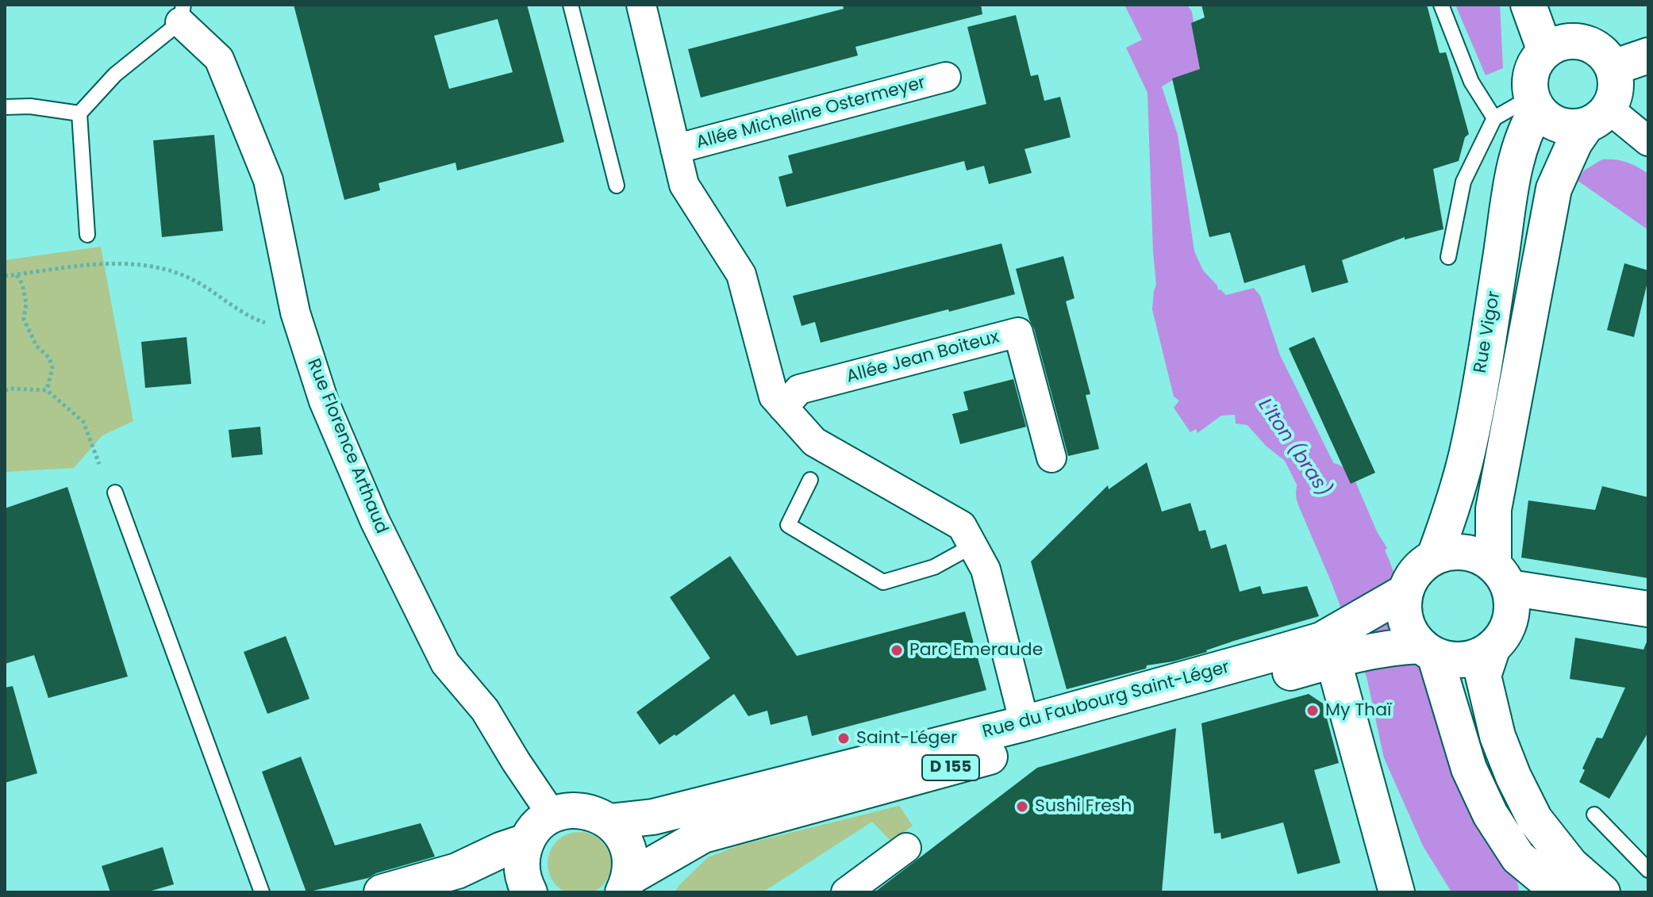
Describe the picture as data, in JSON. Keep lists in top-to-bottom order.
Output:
{
  "streets": {
    "main road": ["Rue Vigor", "Rue du Faubourg Saint-Léger", "D 155"],
    "street": ["Allée Micheline Ostermeyer", "Allée Jean Boiteux", "Rue Florence Arthaud"]
  },
  "crossings": [
    ["Rue Vigor", "Rue du Faubourg Saint-Léger"]
  ],
  "water": ["L'Iton (bras)"],
  "places": [
    "Parc Emeraude",
    "My Thaï",
    "Saint-Léger",
    "Sushi Fresh"
  ]
}
